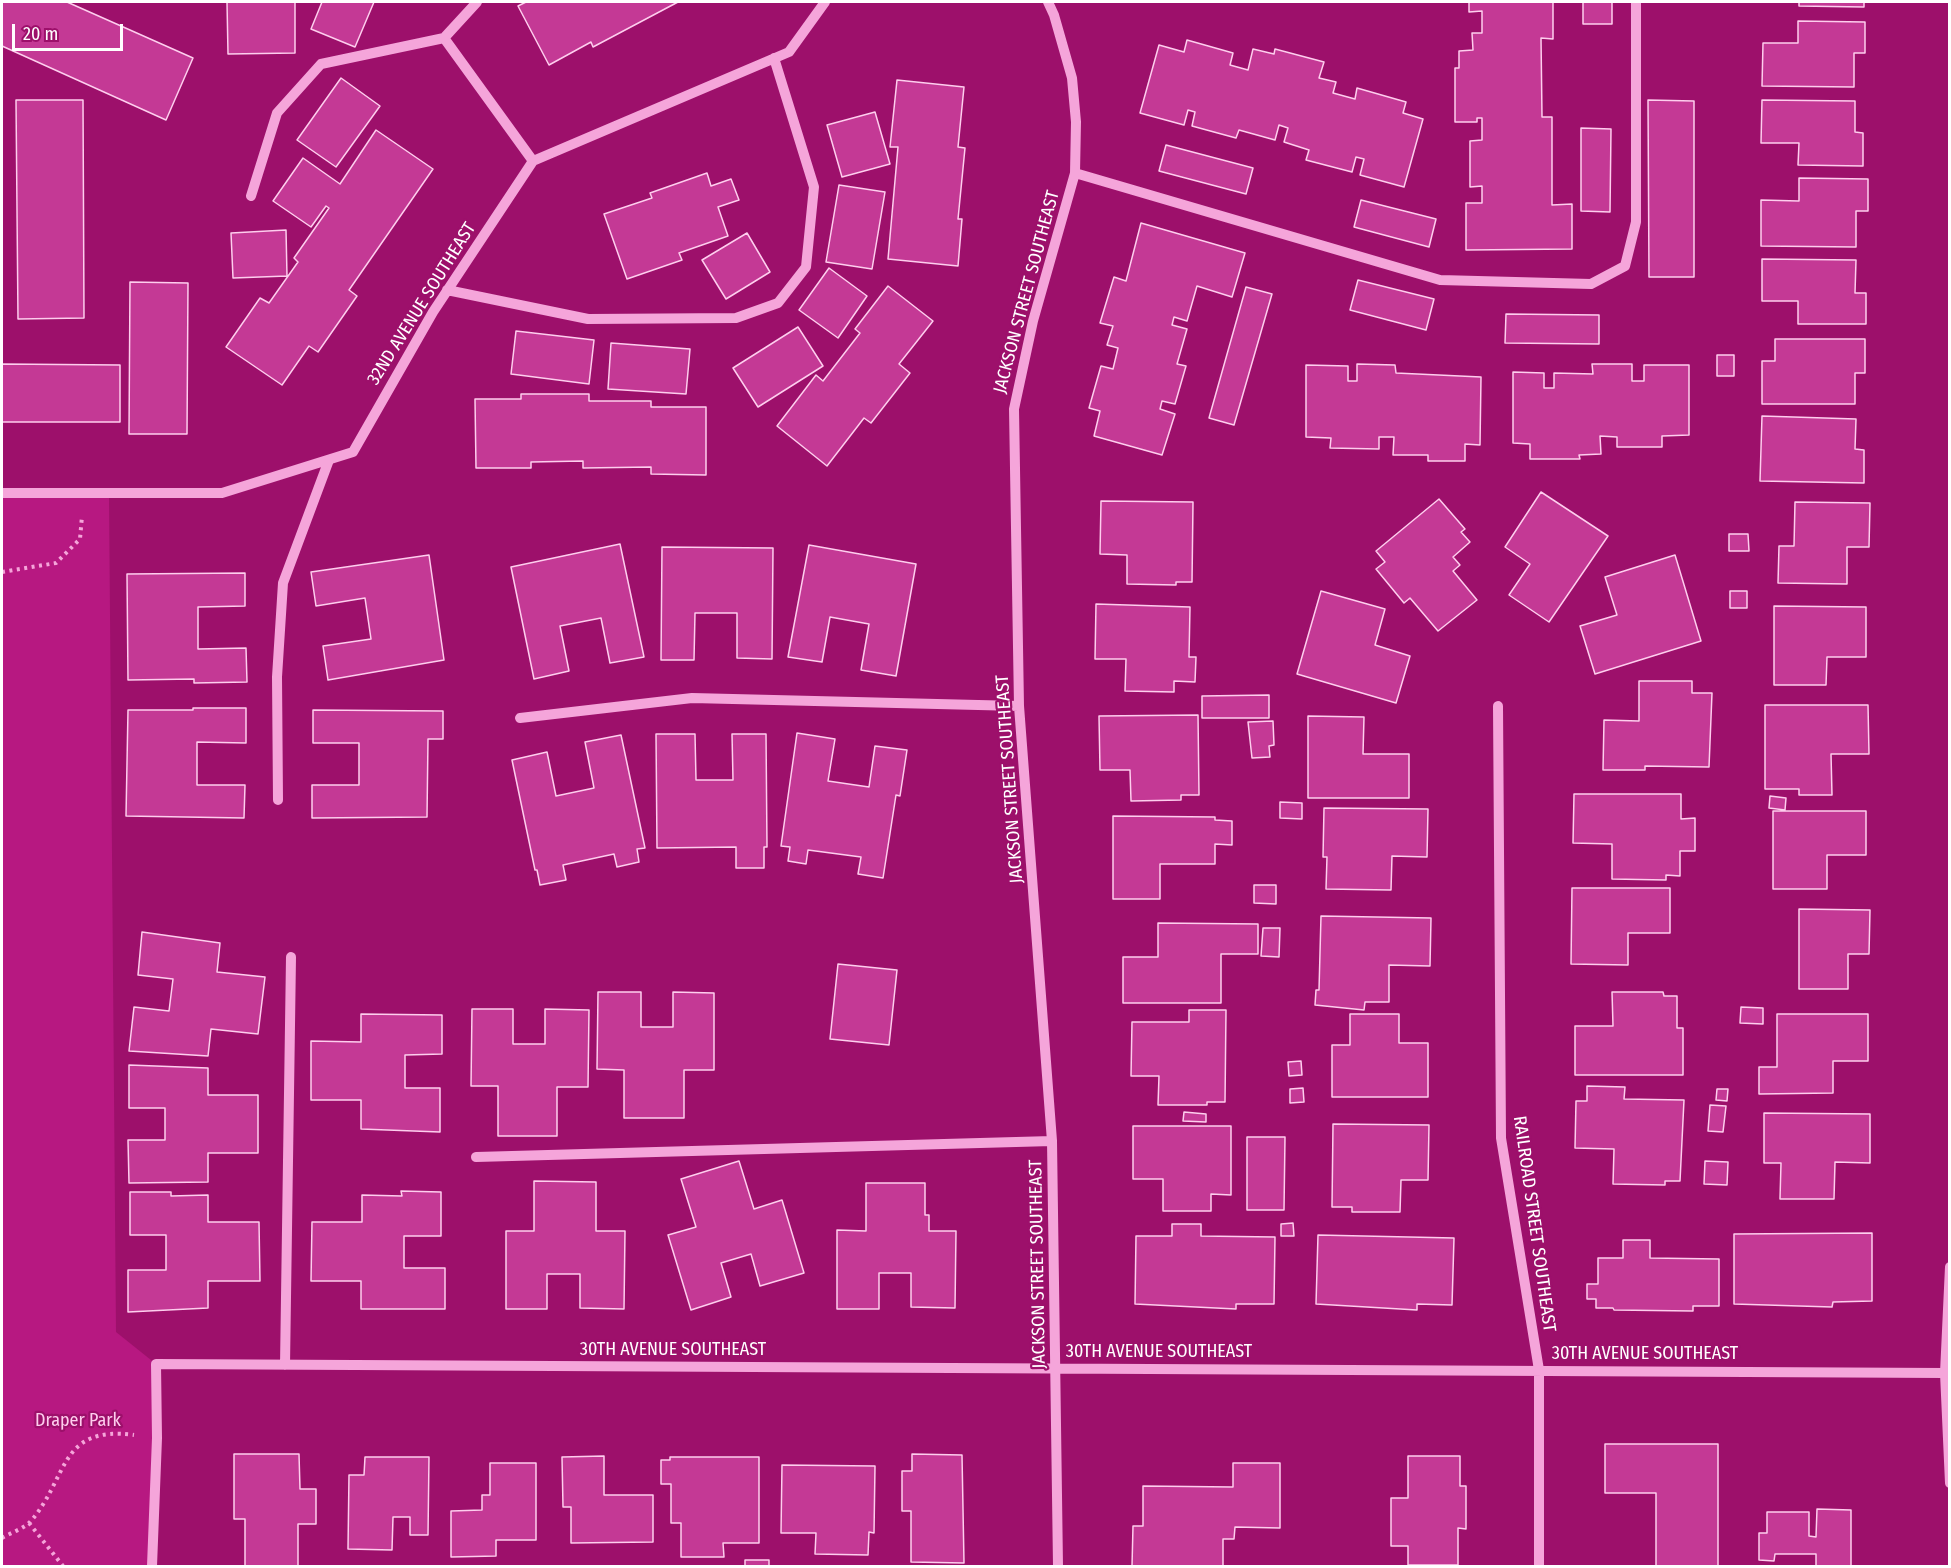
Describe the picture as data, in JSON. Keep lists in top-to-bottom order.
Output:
{
  "streets": {
    "street": [
      "JACKSON STREET SOUTHEAST",
      "32ND AVENUE SOUTHEAST",
      "RAILROAD STREET SOUTHEAST",
      "30TH AVENUE SOUTHEAST"
    ]
  },
  "crossings": [
    ["JACKSON STREET SOUTHEAST", "30TH AVENUE SOUTHEAST"],
    ["RAILROAD STREET SOUTHEAST", "30TH AVENUE SOUTHEAST"]
  ],
  "parks": ["Draper Park"],
  "scale_bar": "20 m"
}
